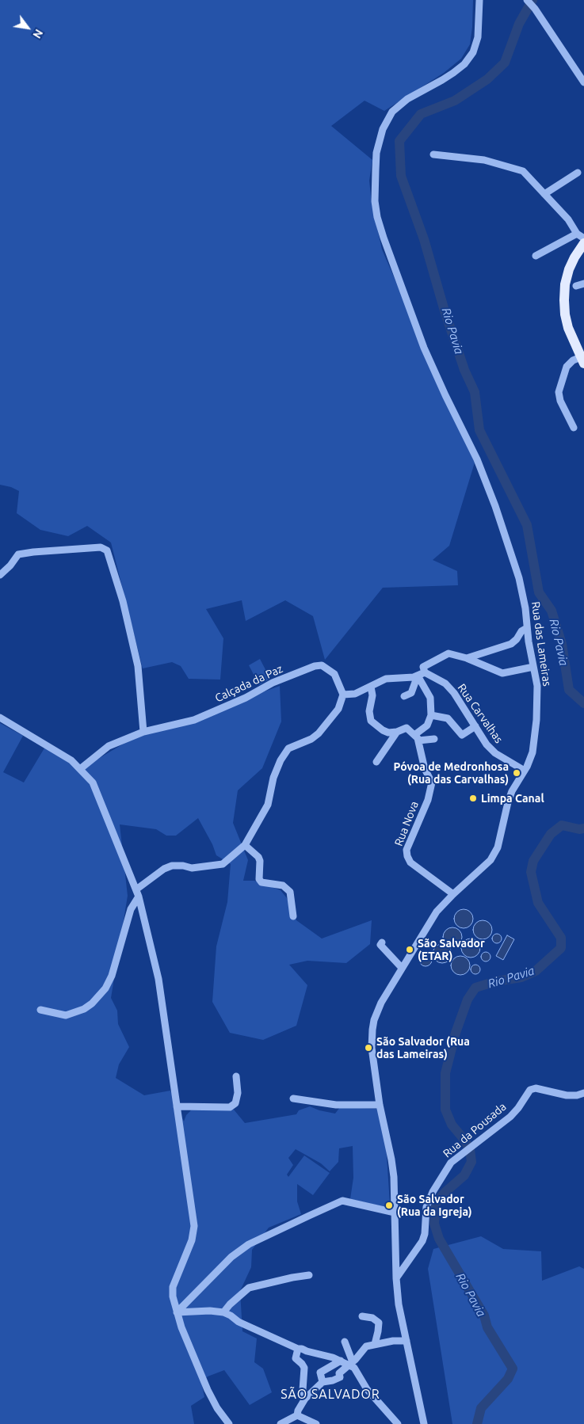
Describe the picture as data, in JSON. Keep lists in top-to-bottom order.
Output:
{
  "streets": {
    "street": [
      "Rua das Lameiras",
      "Calçada da Paz",
      "Rua Carvalhas",
      "Rua Nova",
      "Rua da Pousada"
    ]
  },
  "crossings": [
    ["Rua das Lameiras", "Rua Carvalhas"],
    ["Rua das Lameiras", "Rua Nova"],
    ["Rua das Lameiras", "Rua da Pousada"]
  ],
  "districts": ["SÃO SALVADOR"],
  "water": ["Rio Pavia"],
  "places": [
    "Póvoa de Medronhosa (Rua das Carvalhas)",
    "Limpa Canal",
    "São Salvador (ETAR)",
    "São Salvador (Rua das Lameiras)",
    "São Salvador (Rua da Igreja)"
  ],
  "north": "bottom right"
}
